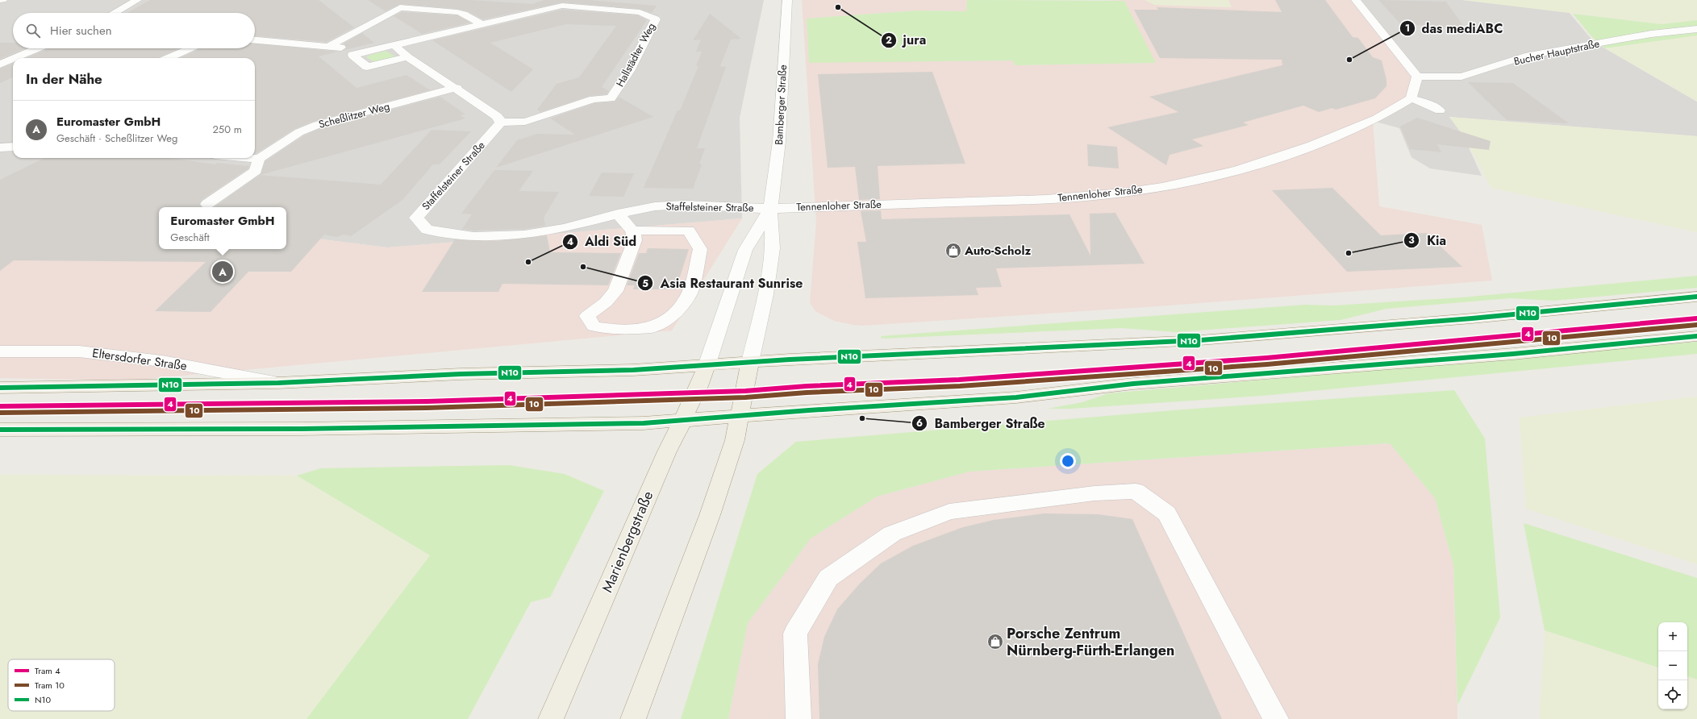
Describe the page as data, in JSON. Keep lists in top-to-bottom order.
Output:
{
  "streets": {
    "main road": ["Marienbergstraße"],
    "street": [
      "Bucher Hauptstraße",
      "Hallstädter Weg",
      "Bamberger Straße",
      "Scheßlitzer Weg",
      "Staffelsteiner Straße",
      "Tennenloher Straße",
      "Eltersdorfer Straße"
    ]
  },
  "crossings": [
    ["Hallstädter Weg", "Staffelsteiner Straße"],
    ["Bamberger Straße", "Staffelsteiner Straße"],
    ["Bamberger Straße", "Tennenloher Straße"],
    ["Bamberger Straße", "Marienbergstraße"],
    ["Staffelsteiner Straße", "Tennenloher Straße"]
  ],
  "places": {
    "other": [
      "jura",
      "das mediABC",
      "Kia",
      "Aldi Süd",
      "Asia Restaurant Sunrise",
      "Bamberger Straße"
    ],
    "shop": ["Auto-Scholz", "Porsche Zentrum Nürnberg-Fürth-Erlangen"]
  },
  "lines": ["transit line N10", "tram line 4", "tram line 10"],
  "legend": ["Tram 4", "Tram 10", "N10"],
  "page": {
    "search": "Hier suchen",
    "heading": "In der Nähe",
    "list": [
      {
        "mark": "A",
        "name": "Euromaster GmbH",
        "note": "Geschäft · Scheßlitzer Weg",
        "value": "250 m"
      }
    ],
    "popup": ["Euromaster GmbH", "Geschäft"],
    "pins": "A",
    "map_buttons": ["+", "−"]
  }
}
